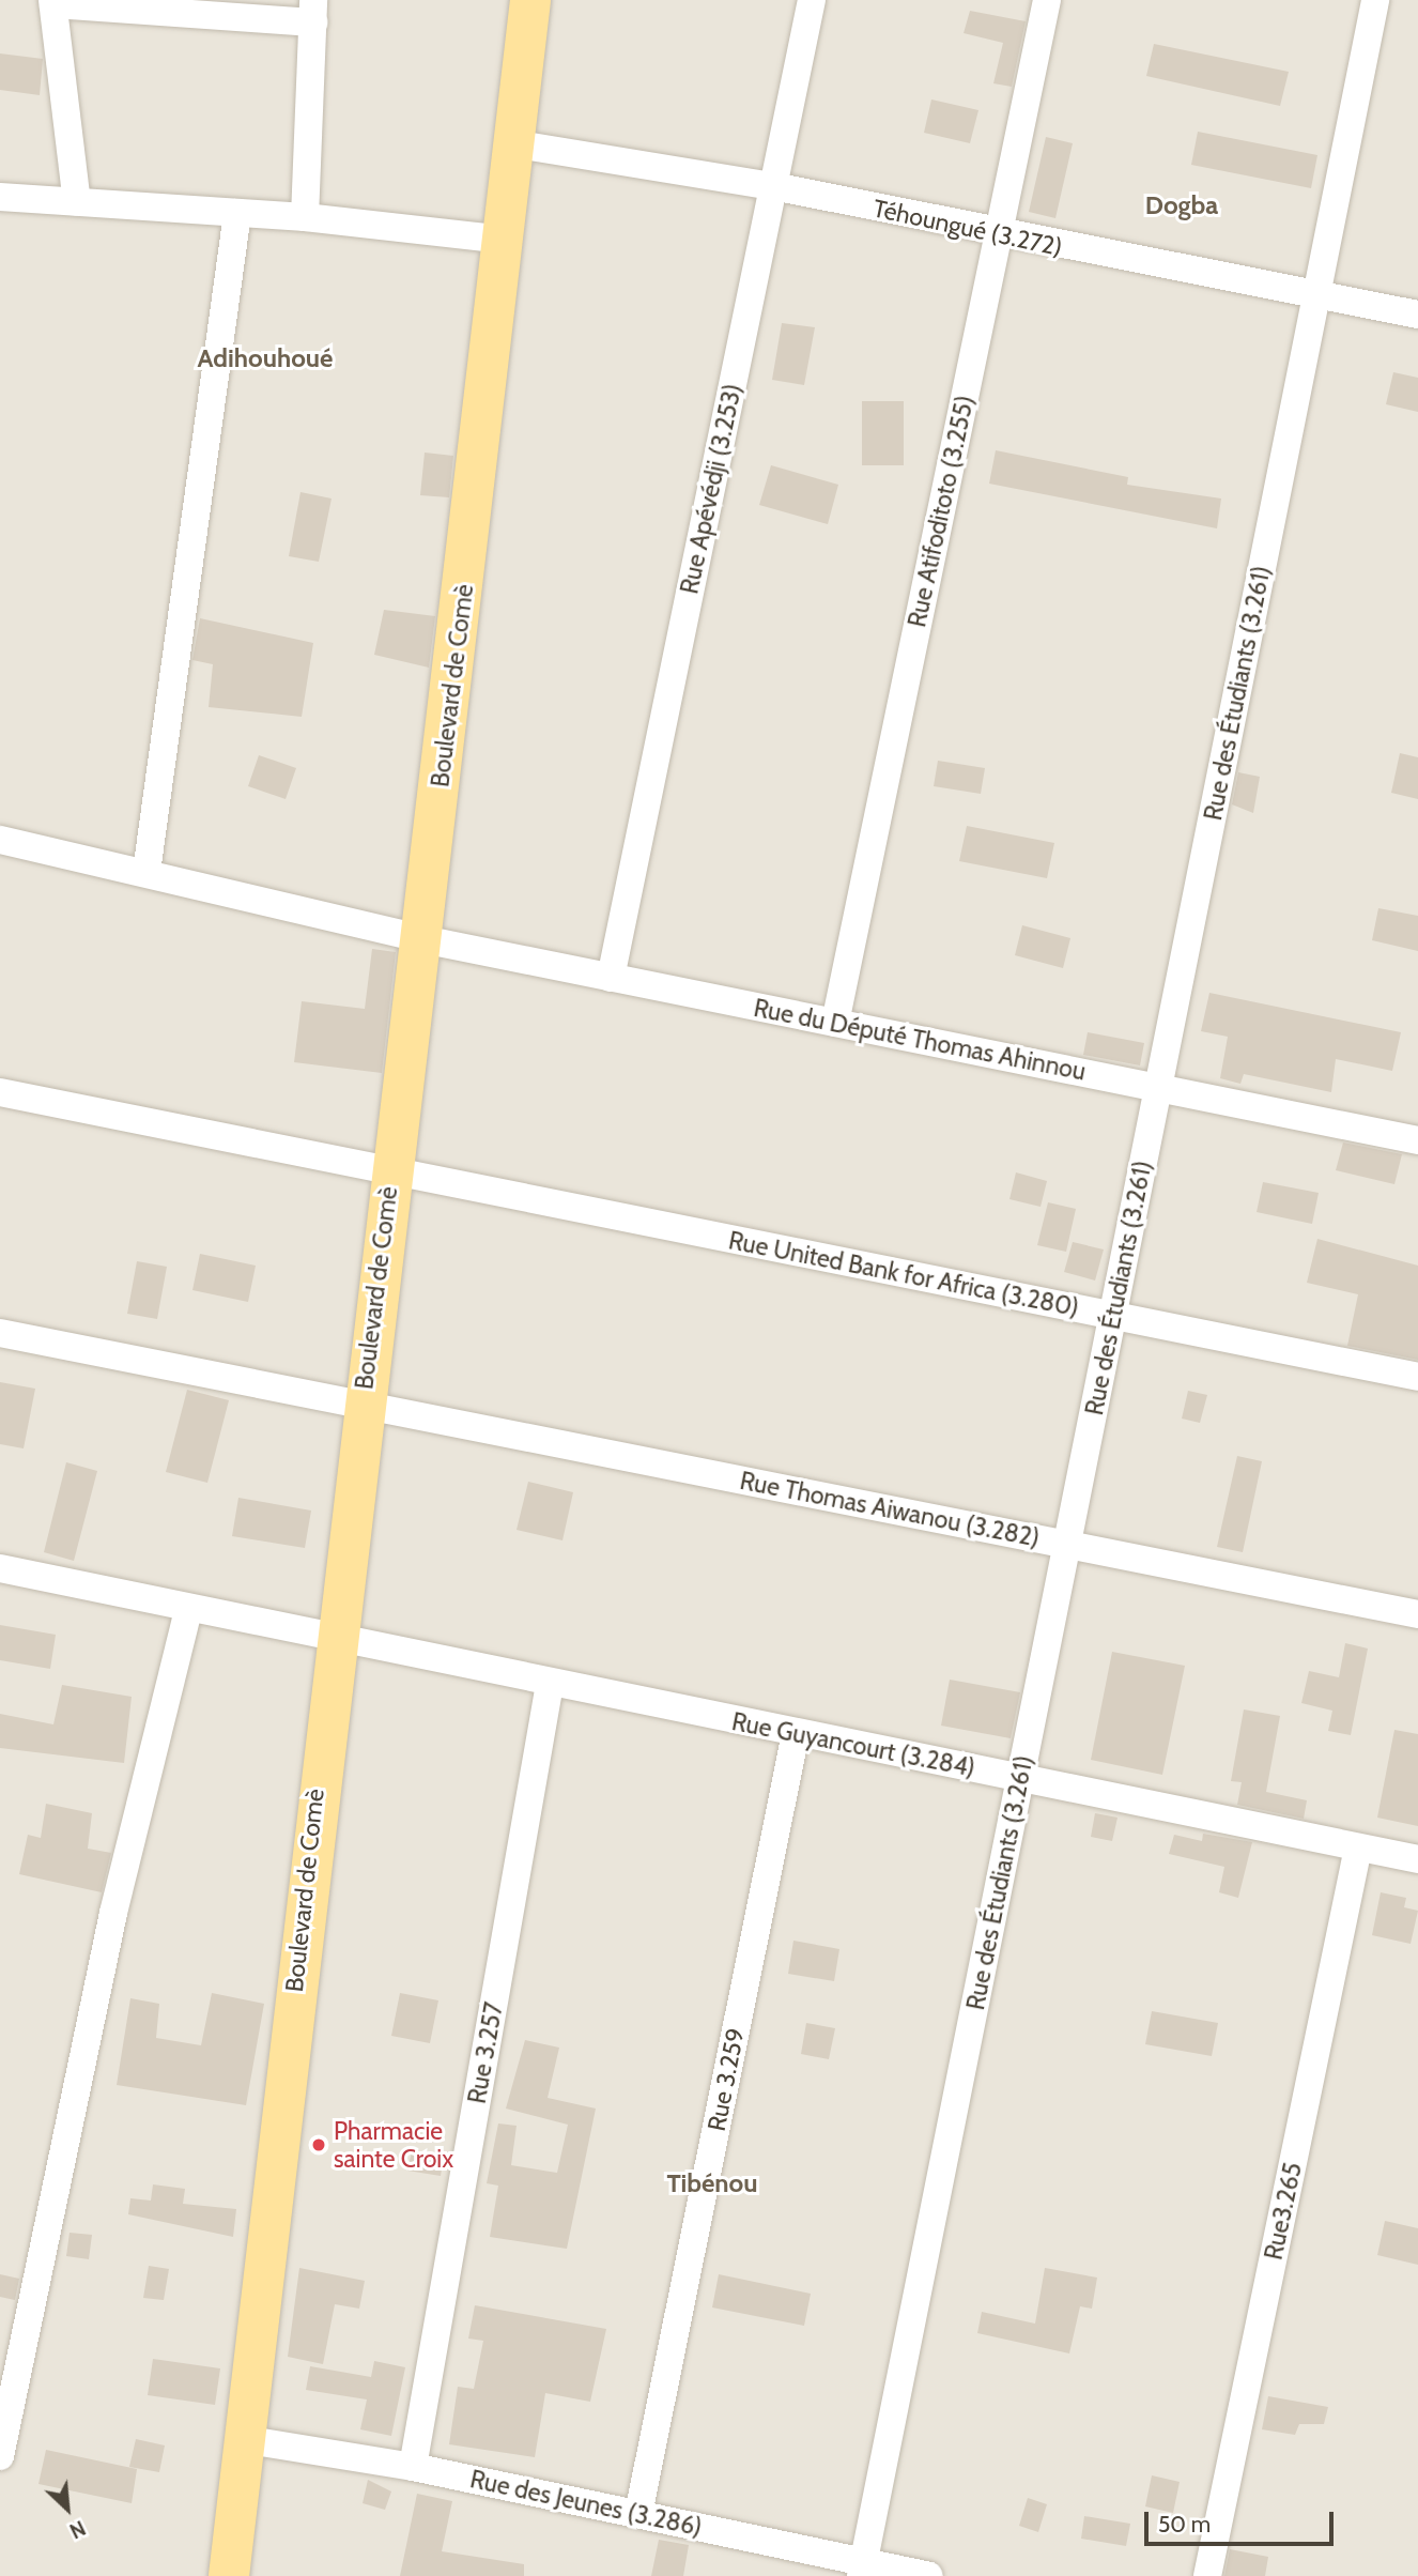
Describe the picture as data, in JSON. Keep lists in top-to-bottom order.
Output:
{
  "streets": {
    "main road": ["Boulevard de Comè"],
    "street": [
      "Téhoungué (3.272)",
      "Rue Apévédji (3.253)",
      "Rue Atifoditoto (3.255)",
      "Rue des Étudiants (3.261)",
      "Rue du Député Thomas Ahinnou",
      "Rue United Bank for Africa (3.280)",
      "Rue Thomas Aiwanou (3.282)",
      "Rue Guyancourt (3.284)",
      "Rue 3.257",
      "Rue 3.259",
      "Rue3.265",
      "Rue des Jeunes (3.286)"
    ]
  },
  "crossings": [
    ["Téhoungué (3.272)", "Rue Apévédji (3.253)"],
    ["Téhoungué (3.272)", "Rue Atifoditoto (3.255)"],
    ["Téhoungué (3.272)", "Boulevard de Comè"],
    ["Téhoungué (3.272)", "Rue des Étudiants (3.261)"],
    ["Rue Apévédji (3.253)", "Rue du Député Thomas Ahinnou"],
    ["Rue Atifoditoto (3.255)", "Rue du Député Thomas Ahinnou"],
    ["Boulevard de Comè", "Rue du Député Thomas Ahinnou"],
    ["Boulevard de Comè", "Rue United Bank for Africa (3.280)"],
    ["Boulevard de Comè", "Rue Thomas Aiwanou (3.282)"],
    ["Boulevard de Comè", "Rue Guyancourt (3.284)"],
    ["Boulevard de Comè", "Rue des Jeunes (3.286)"],
    ["Rue des Étudiants (3.261)", "Rue du Député Thomas Ahinnou"],
    ["Rue des Étudiants (3.261)", "Rue United Bank for Africa (3.280)"],
    ["Rue des Étudiants (3.261)", "Rue Thomas Aiwanou (3.282)"],
    ["Rue des Étudiants (3.261)", "Rue Guyancourt (3.284)"],
    ["Rue des Étudiants (3.261)", "Rue des Jeunes (3.286)"],
    ["Rue Guyancourt (3.284)", "Rue 3.257"],
    ["Rue Guyancourt (3.284)", "Rue 3.259"],
    ["Rue Guyancourt (3.284)", "Rue3.265"],
    ["Rue 3.257", "Rue des Jeunes (3.286)"],
    ["Rue 3.259", "Rue des Jeunes (3.286)"]
  ],
  "districts": ["Dogba", "Adihouhoué", "Tibénou"],
  "places": ["Pharmacie sainte Croix"],
  "scale_bar": "50 m",
  "north": "bottom right"
}
